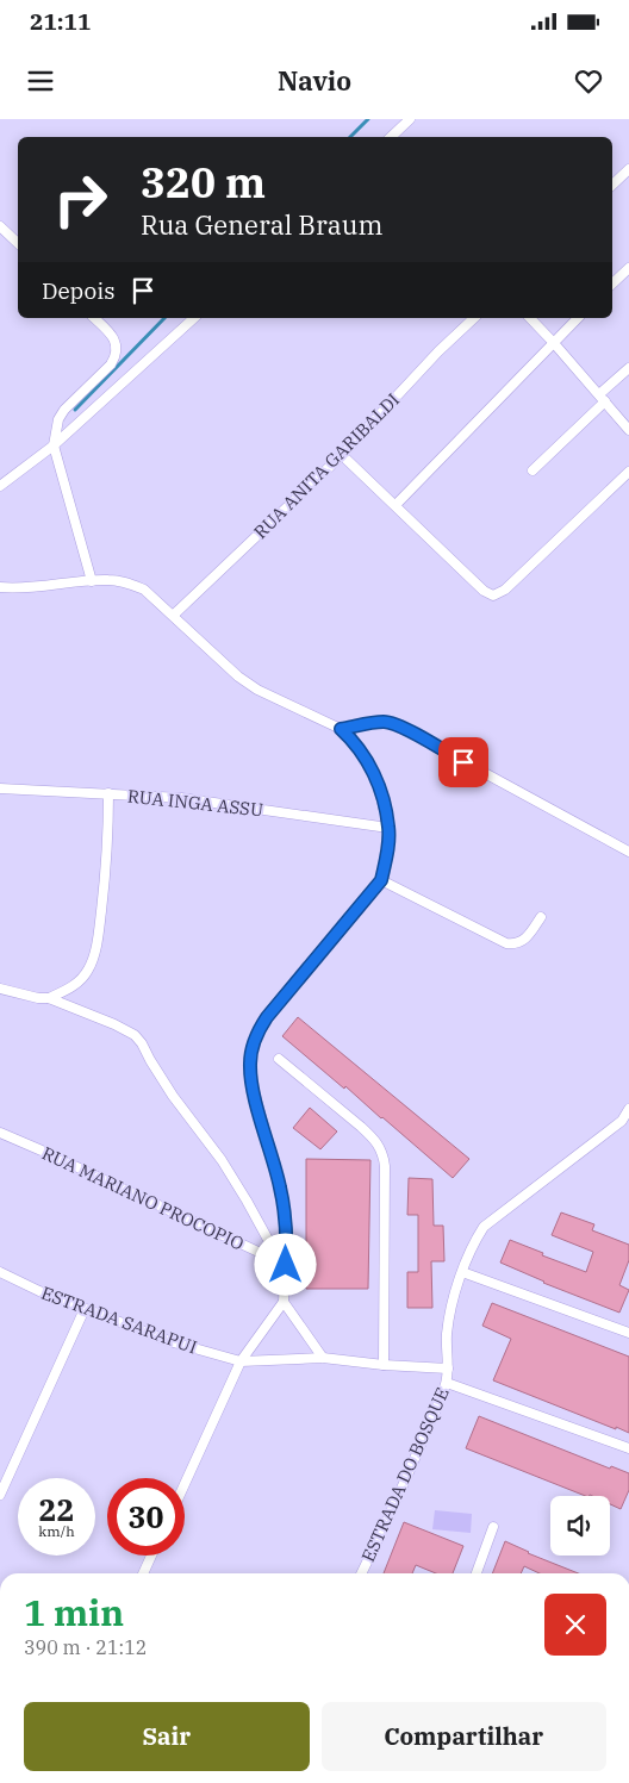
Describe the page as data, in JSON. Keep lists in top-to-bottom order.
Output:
{
  "streets": {
    "street": [
      "RUA ANITA GARIBALDI",
      "RUA INGA ASSU",
      "RUA MARIANO PROCOPIO",
      "ESTRADA SARAPUI",
      "ESTRADA DO BOSQUE"
    ]
  },
  "crossings": [
    ["ESTRADA SARAPUI", "ESTRADA DO BOSQUE"]
  ],
  "page": {
    "status": "21:11",
    "header": "Navio",
    "turn": ["320 m", "Rua General Braum"],
    "then": "Depois",
    "speed": "22 km/h",
    "limit": "30",
    "heading": ["1 min", "390 m · 21:12"],
    "buttons": ["Sair", "Compartilhar"]
  }
}
